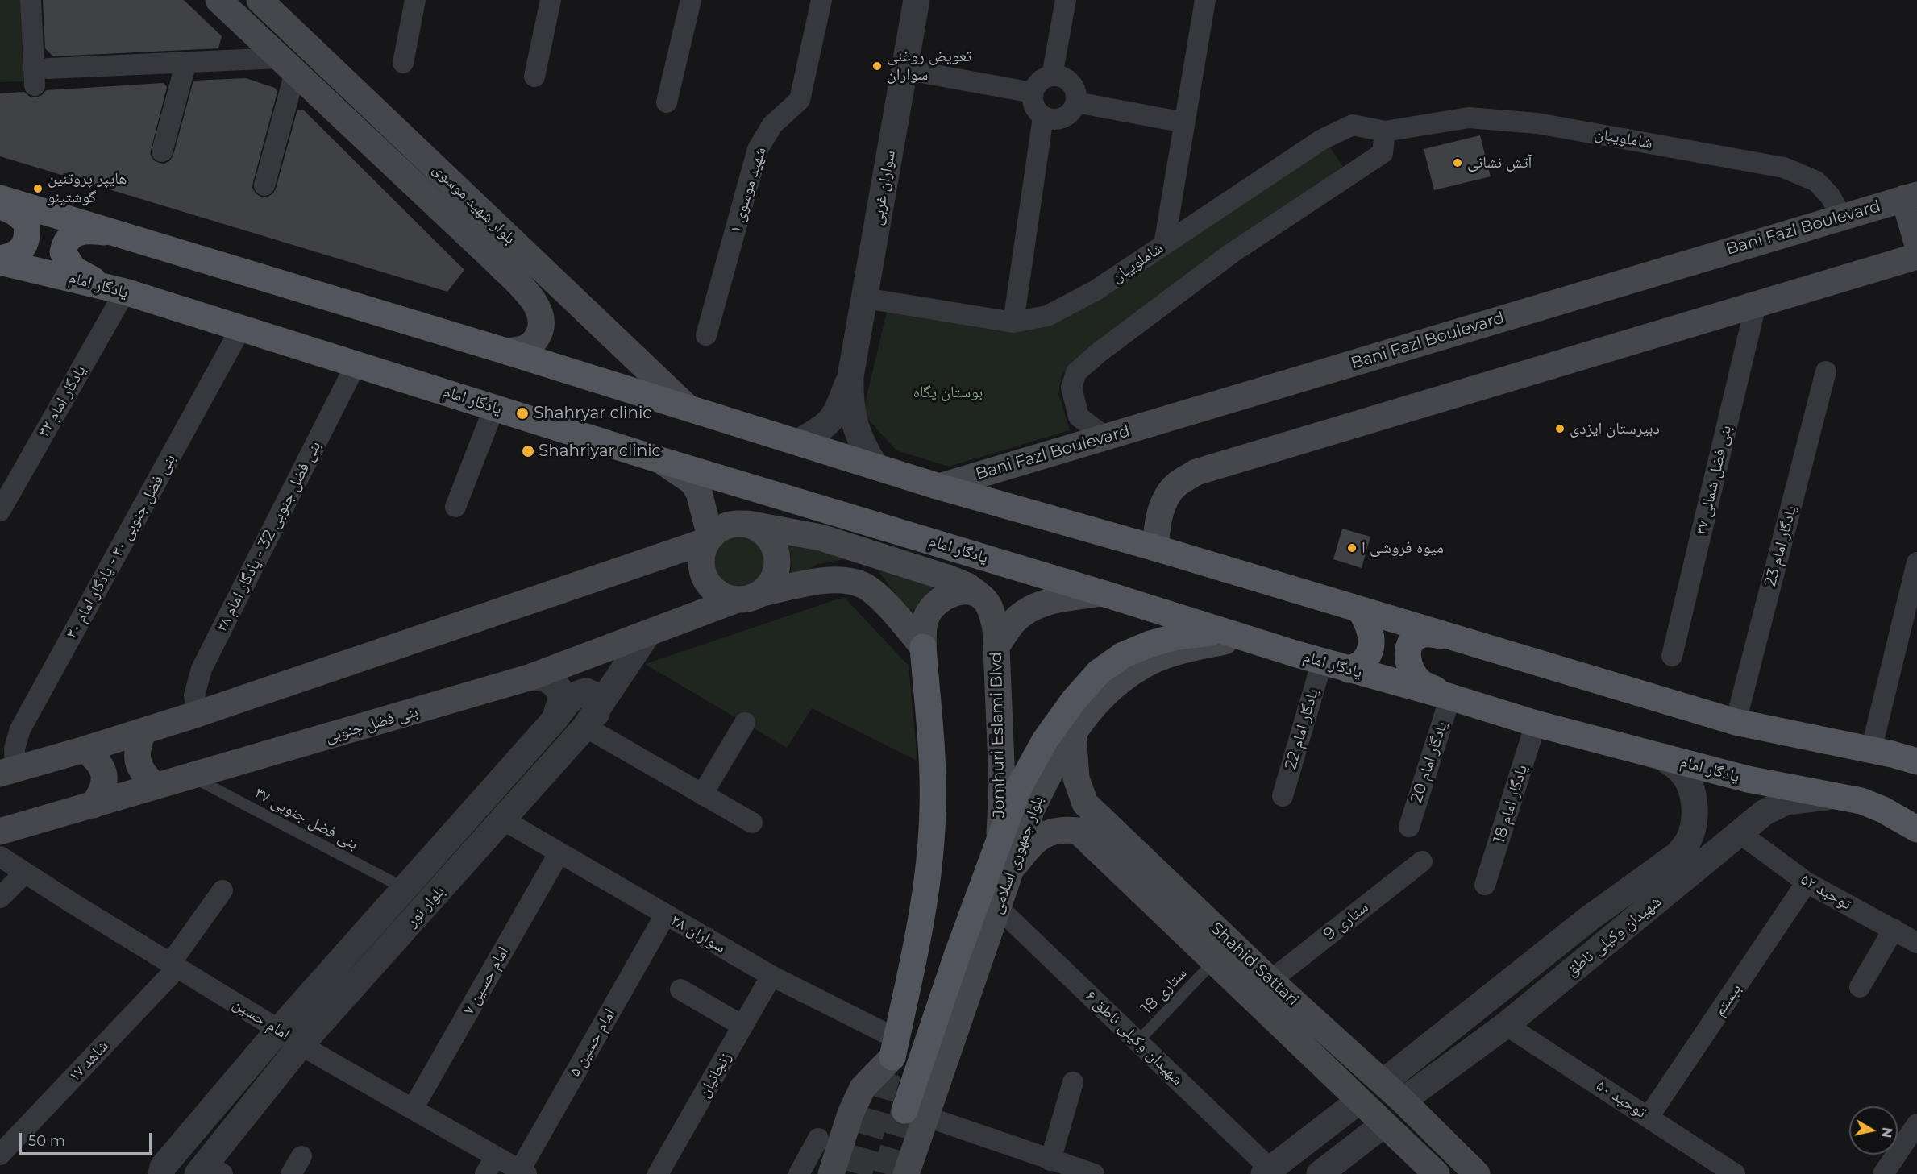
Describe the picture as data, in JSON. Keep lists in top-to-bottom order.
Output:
{
  "streets": {
    "main road": [
      "بلوار شهید موسوی",
      "Bani Fazl Boulevard",
      "یادگار امام",
      "بنی فضل جنوبی",
      "Jomhuri Eslami Blvd",
      "بلوار جمهوری اسلامی",
      "Shahid Sattari"
    ],
    "street": [
      "شاملوییان",
      "سواران غربی",
      "شهید موسوی ۱",
      "یادگار امام ۳۲",
      "بنی فضل شمالی ۳۷",
      "بنی فضل جنوبی 32 - یادگار امام ۲۸",
      "بنی فضل جنوبی ۳۰ - یادگار امام ۳۰",
      "یادگار امام 23",
      "یادگار امام 22",
      "یادگار امام 20",
      "یادگار امام 18",
      "توحید ۵۲",
      "بلوار نور",
      "ستاری 9",
      "سواران ۲۸",
      "شهیدان وکیلی ناطق",
      "امام حسین ۷",
      "بیستم",
      "امام حسین",
      "شهیدان وکیلی ناطق ۶",
      "امام حسین ۵",
      "شاهد ۱۷",
      "زنجانیان",
      "توحید ۵۰"
    ],
    "lane": ["بنی فضل جنوبی ۳۷", "ستاری 18"]
  },
  "crossings": [
    ["شاملوییان", "سواران غربی"],
    ["شاملوییان", "Bani Fazl Boulevard"],
    ["یادگار امام", "یادگار امام ۳۲"],
    ["یادگار امام", "بنی فضل جنوبی 32 - یادگار امام ۲۸"],
    ["یادگار امام", "بنی فضل جنوبی ۳۰ - یادگار امام ۳۰"],
    ["یادگار امام", "یادگار امام 22"],
    ["یادگار امام", "یادگار امام 20"],
    ["یادگار امام", "یادگار امام 18"],
    ["یادگار امام", "بلوار جمهوری اسلامی"],
    ["یادگار امام", "شهیدان وکیلی ناطق"],
    ["بنی فضل جنوبی", "بنی فضل جنوبی ۳۷"],
    ["بنی فضل جنوبی", "بلوار نور"],
    ["بنی فضل جنوبی ۳۷", "بلوار نور"],
    ["بلوار جمهوری اسلامی", "Shahid Sattari"],
    ["بلوار جمهوری اسلامی", "شهیدان وکیلی ناطق ۶"],
    ["توحید ۵۲", "شهیدان وکیلی ناطق"],
    ["توحید ۵۲", "بیستم"],
    ["بلوار نور", "سواران ۲۸"],
    ["بلوار نور", "امام حسین"],
    ["ستاری 9", "Shahid Sattari"],
    ["سواران ۲۸", "امام حسین ۷"],
    ["سواران ۲۸", "امام حسین ۵"],
    ["سواران ۲۸", "زنجانیان"],
    ["شهیدان وکیلی ناطق", "Shahid Sattari"],
    ["شهیدان وکیلی ناطق", "توحید ۵۰"],
    ["Shahid Sattari", "ستاری 18"],
    ["امام حسین ۷", "امام حسین"],
    ["ستاری 18", "شهیدان وکیلی ناطق ۶"],
    ["بیستم", "توحید ۵۰"],
    ["امام حسین", "امام حسین ۵"],
    ["امام حسین", "شاهد ۱۷"]
  ],
  "parks": ["بوستان پگاه"],
  "places": [
    "تعویض روغنی سواران",
    "آتش نشانی",
    "هایپر پروتئین گوشتینو",
    "Shahryar clinic",
    "دبیرستان ایزدی",
    "Shahriyar clinic",
    "میوه فروشی ا"
  ],
  "scale_bar": "50 m",
  "north": "right"
}
